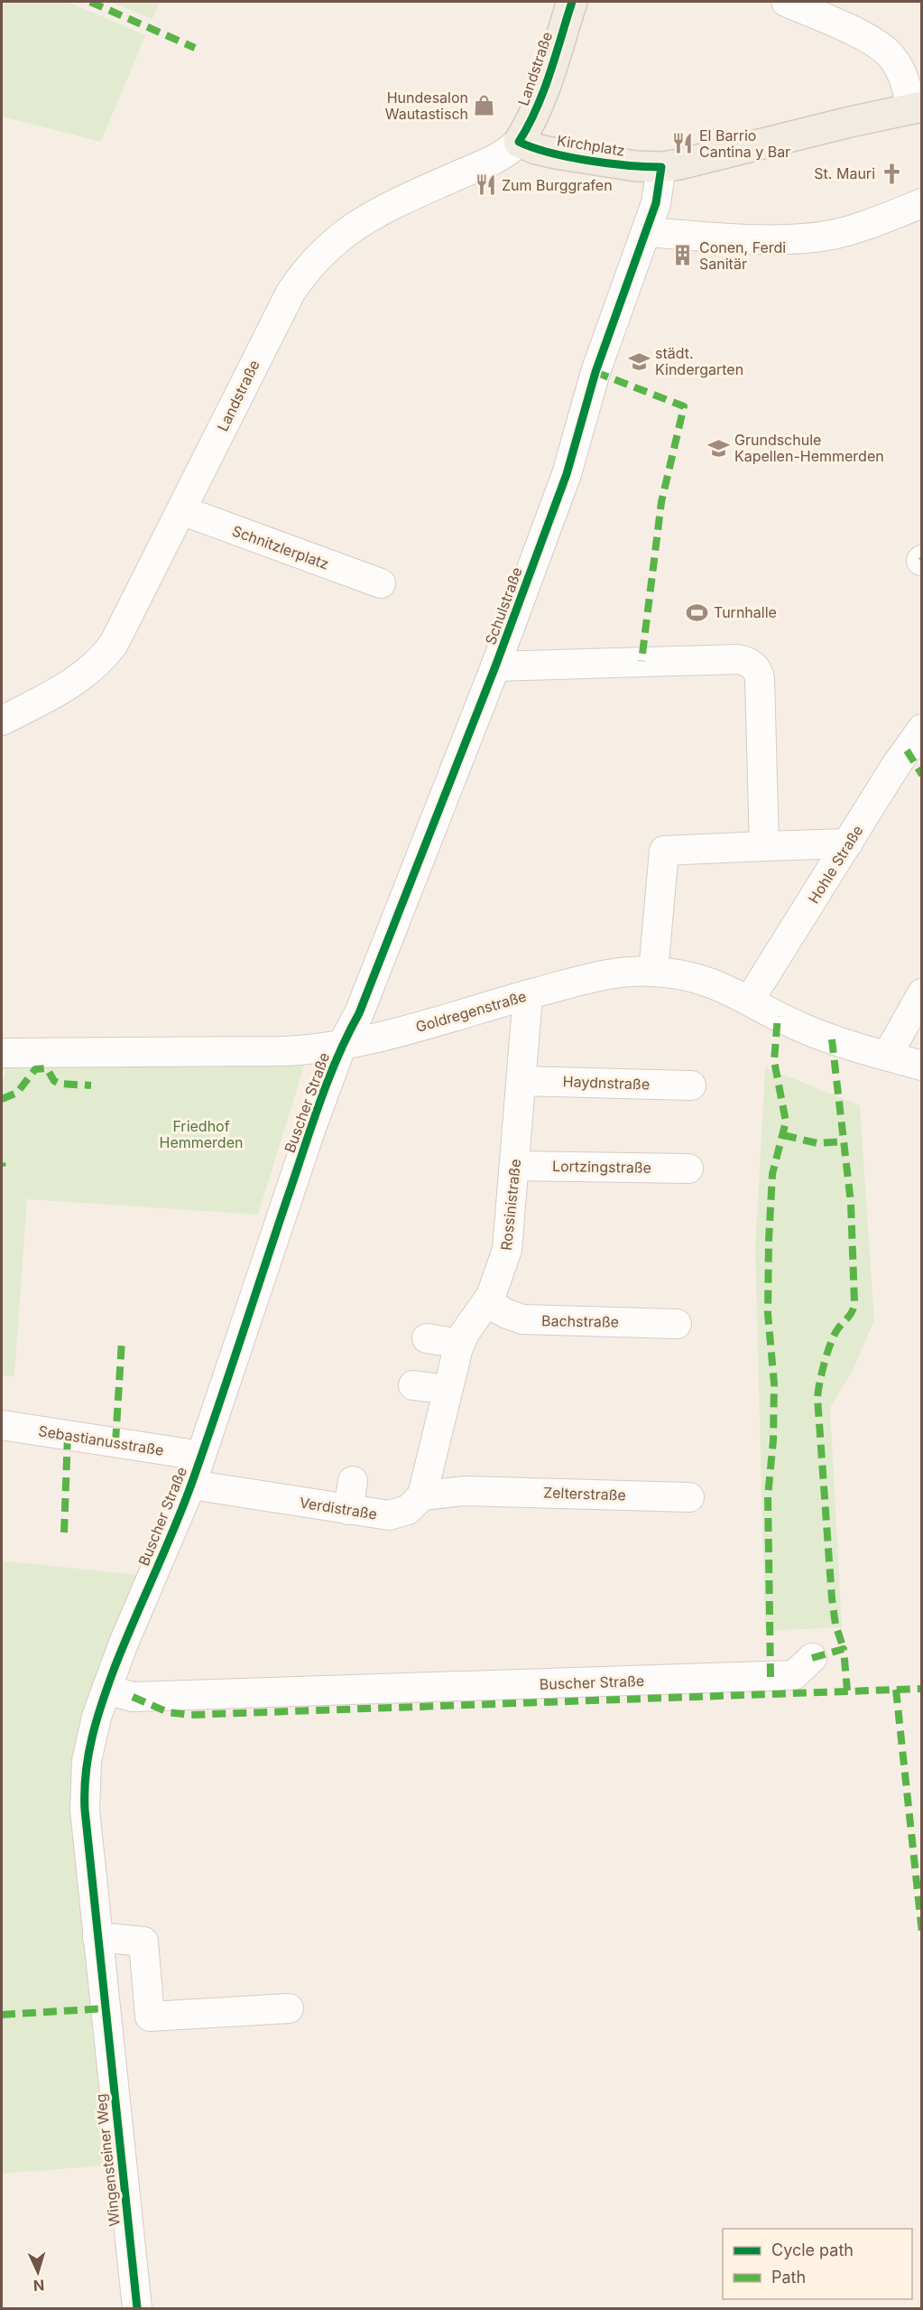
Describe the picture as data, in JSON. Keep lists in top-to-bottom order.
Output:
{
  "streets": {
    "main road": ["Landstraße", "Kirchplatz"],
    "street": [
      "Schnitzlerplatz",
      "Schulstraße",
      "Hohle Straße",
      "Goldregenstraße",
      "Haydnstraße",
      "Buscher Straße",
      "Lortzingstraße",
      "Rossinistraße",
      "Bachstraße",
      "Sebastianusstraße",
      "Zelterstraße",
      "Verdistraße",
      "Wingensteiner Weg"
    ]
  },
  "crossings": [
    ["Landstraße", "Kirchplatz"],
    ["Landstraße", "Schnitzlerplatz"],
    ["Kirchplatz", "Schulstraße"],
    ["Schulstraße", "Goldregenstraße"],
    ["Schulstraße", "Buscher Straße"],
    ["Hohle Straße", "Goldregenstraße"],
    ["Goldregenstraße", "Buscher Straße"],
    ["Goldregenstraße", "Rossinistraße"],
    ["Haydnstraße", "Rossinistraße"],
    ["Buscher Straße", "Sebastianusstraße"],
    ["Buscher Straße", "Verdistraße"],
    ["Buscher Straße", "Wingensteiner Weg"],
    ["Lortzingstraße", "Rossinistraße"],
    ["Rossinistraße", "Bachstraße"],
    ["Rossinistraße", "Zelterstraße"],
    ["Rossinistraße", "Verdistraße"],
    ["Zelterstraße", "Verdistraße"]
  ],
  "parks": ["Friedhof Hemmerden"],
  "places": {
    "shop": ["Hundesalon Wautastisch"],
    "restaurant": ["El Barrio Cantina y Bar", "Zum Burggrafen"],
    "church": ["St. Mauri"],
    "building": ["Conen, Ferdi Sanitär"],
    "school or university": ["städt. Kindergarten", "Grundschule Kapellen-Hemmerden"],
    "sports": ["Turnhalle"]
  },
  "legend": ["Cycle path", "Path"],
  "north": "bottom"
}
